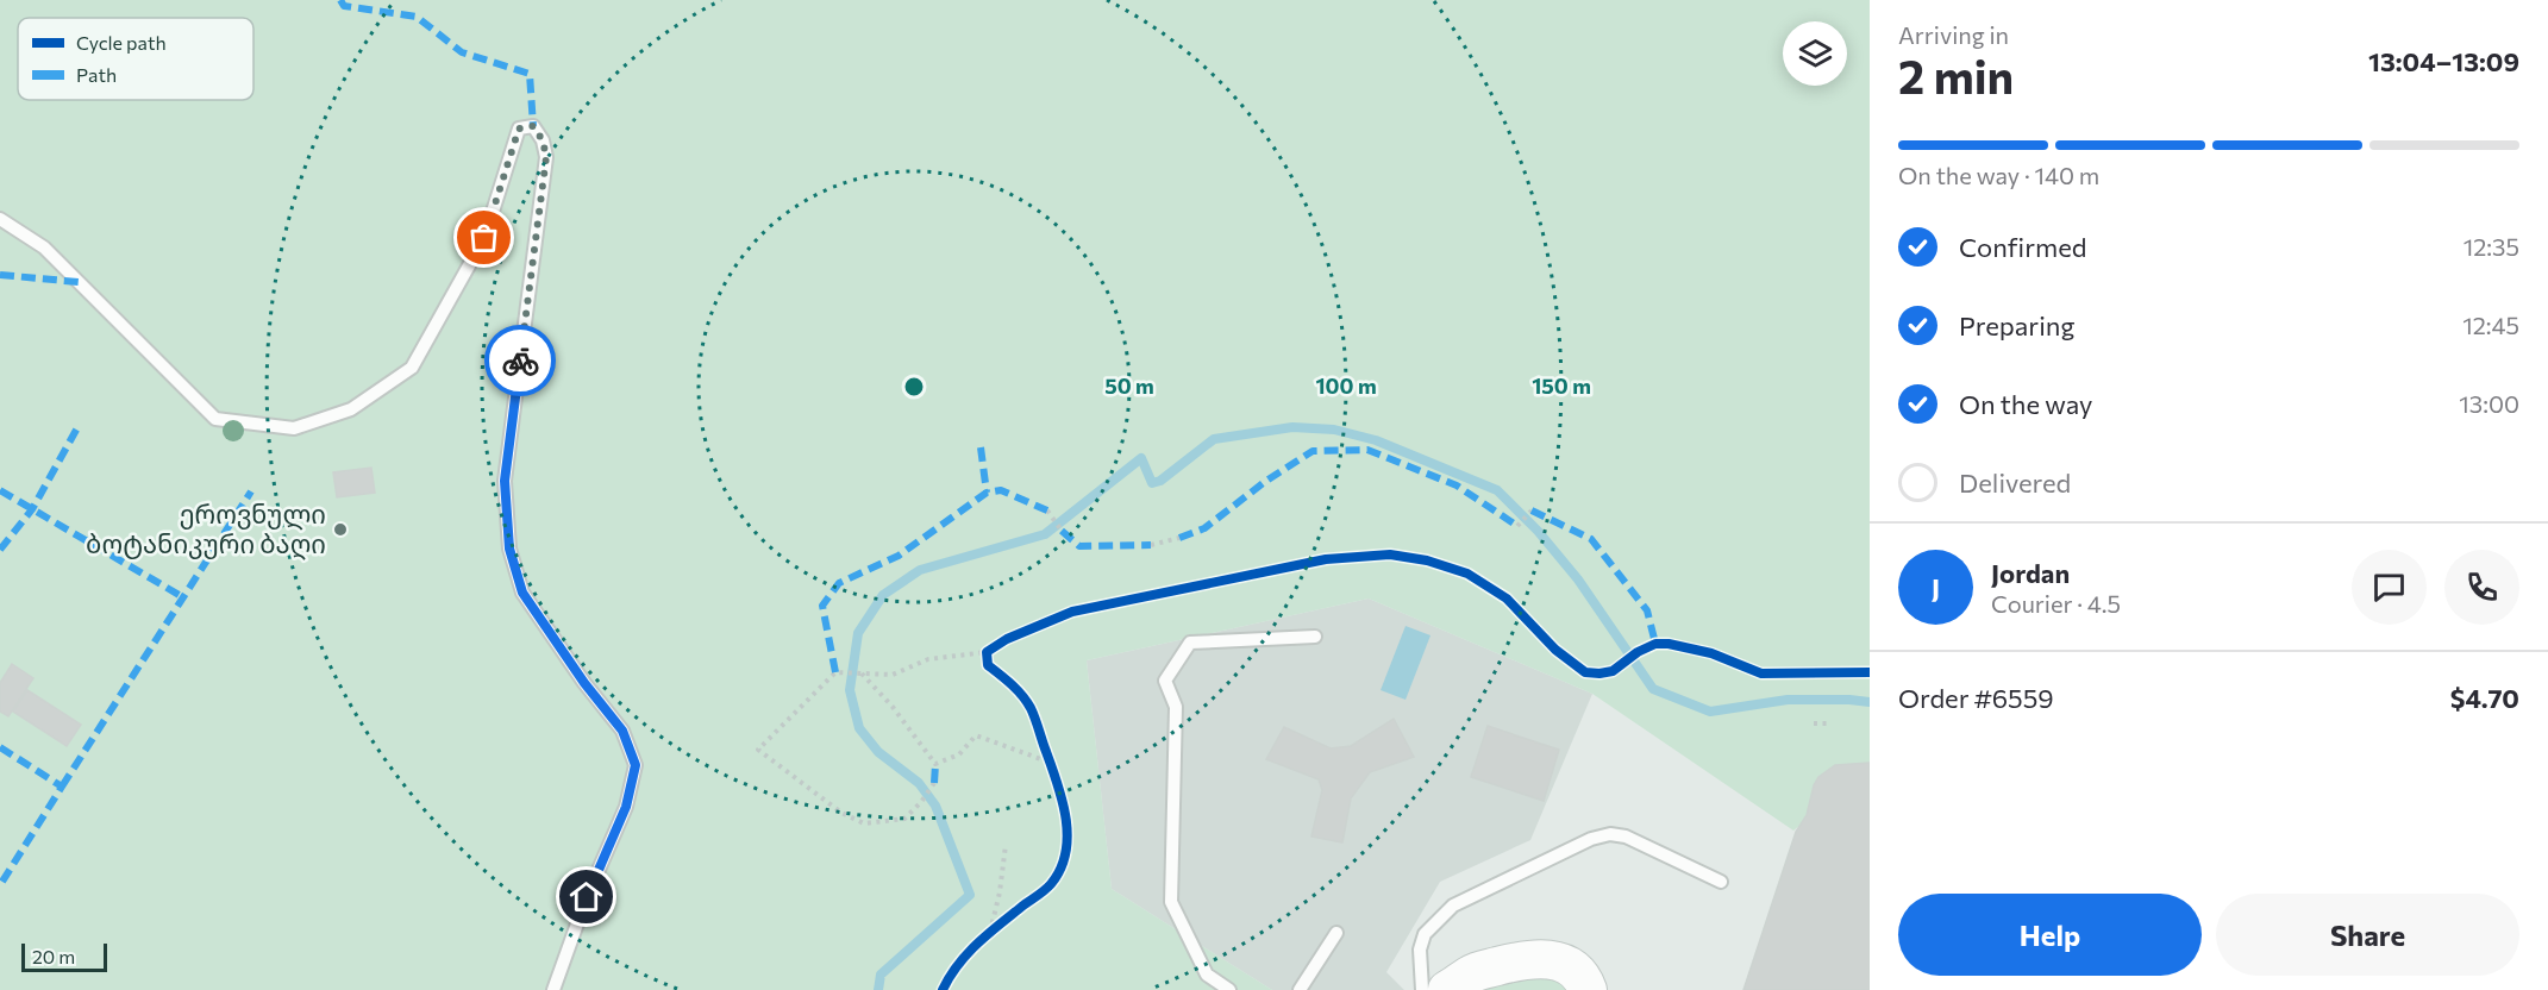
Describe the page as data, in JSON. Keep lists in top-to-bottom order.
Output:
{
  "places": ["ეროვნული ბოტანიკური ბაღი"],
  "legend": ["Cycle path", "Path"],
  "scale_bar": "20 m",
  "page": {
    "heading": ["2 min", "Arriving in", "13:04–13:09"],
    "panel": [
      "Jordan",
      "Courier · 4.5",
      "Order #6559",
      "$4.70"
    ],
    "bar": "On the way · 140 m",
    "list": [
      ["Confirmed", "12:35"],
      ["Preparing", "12:45"],
      ["On the way", "13:00"],
      "Delivered"
    ],
    "round": "J",
    "buttons": ["Help", "Share"],
    "scale": "20 m"
  },
  "rings": ["50 m", "100 m", "150 m"]
}
